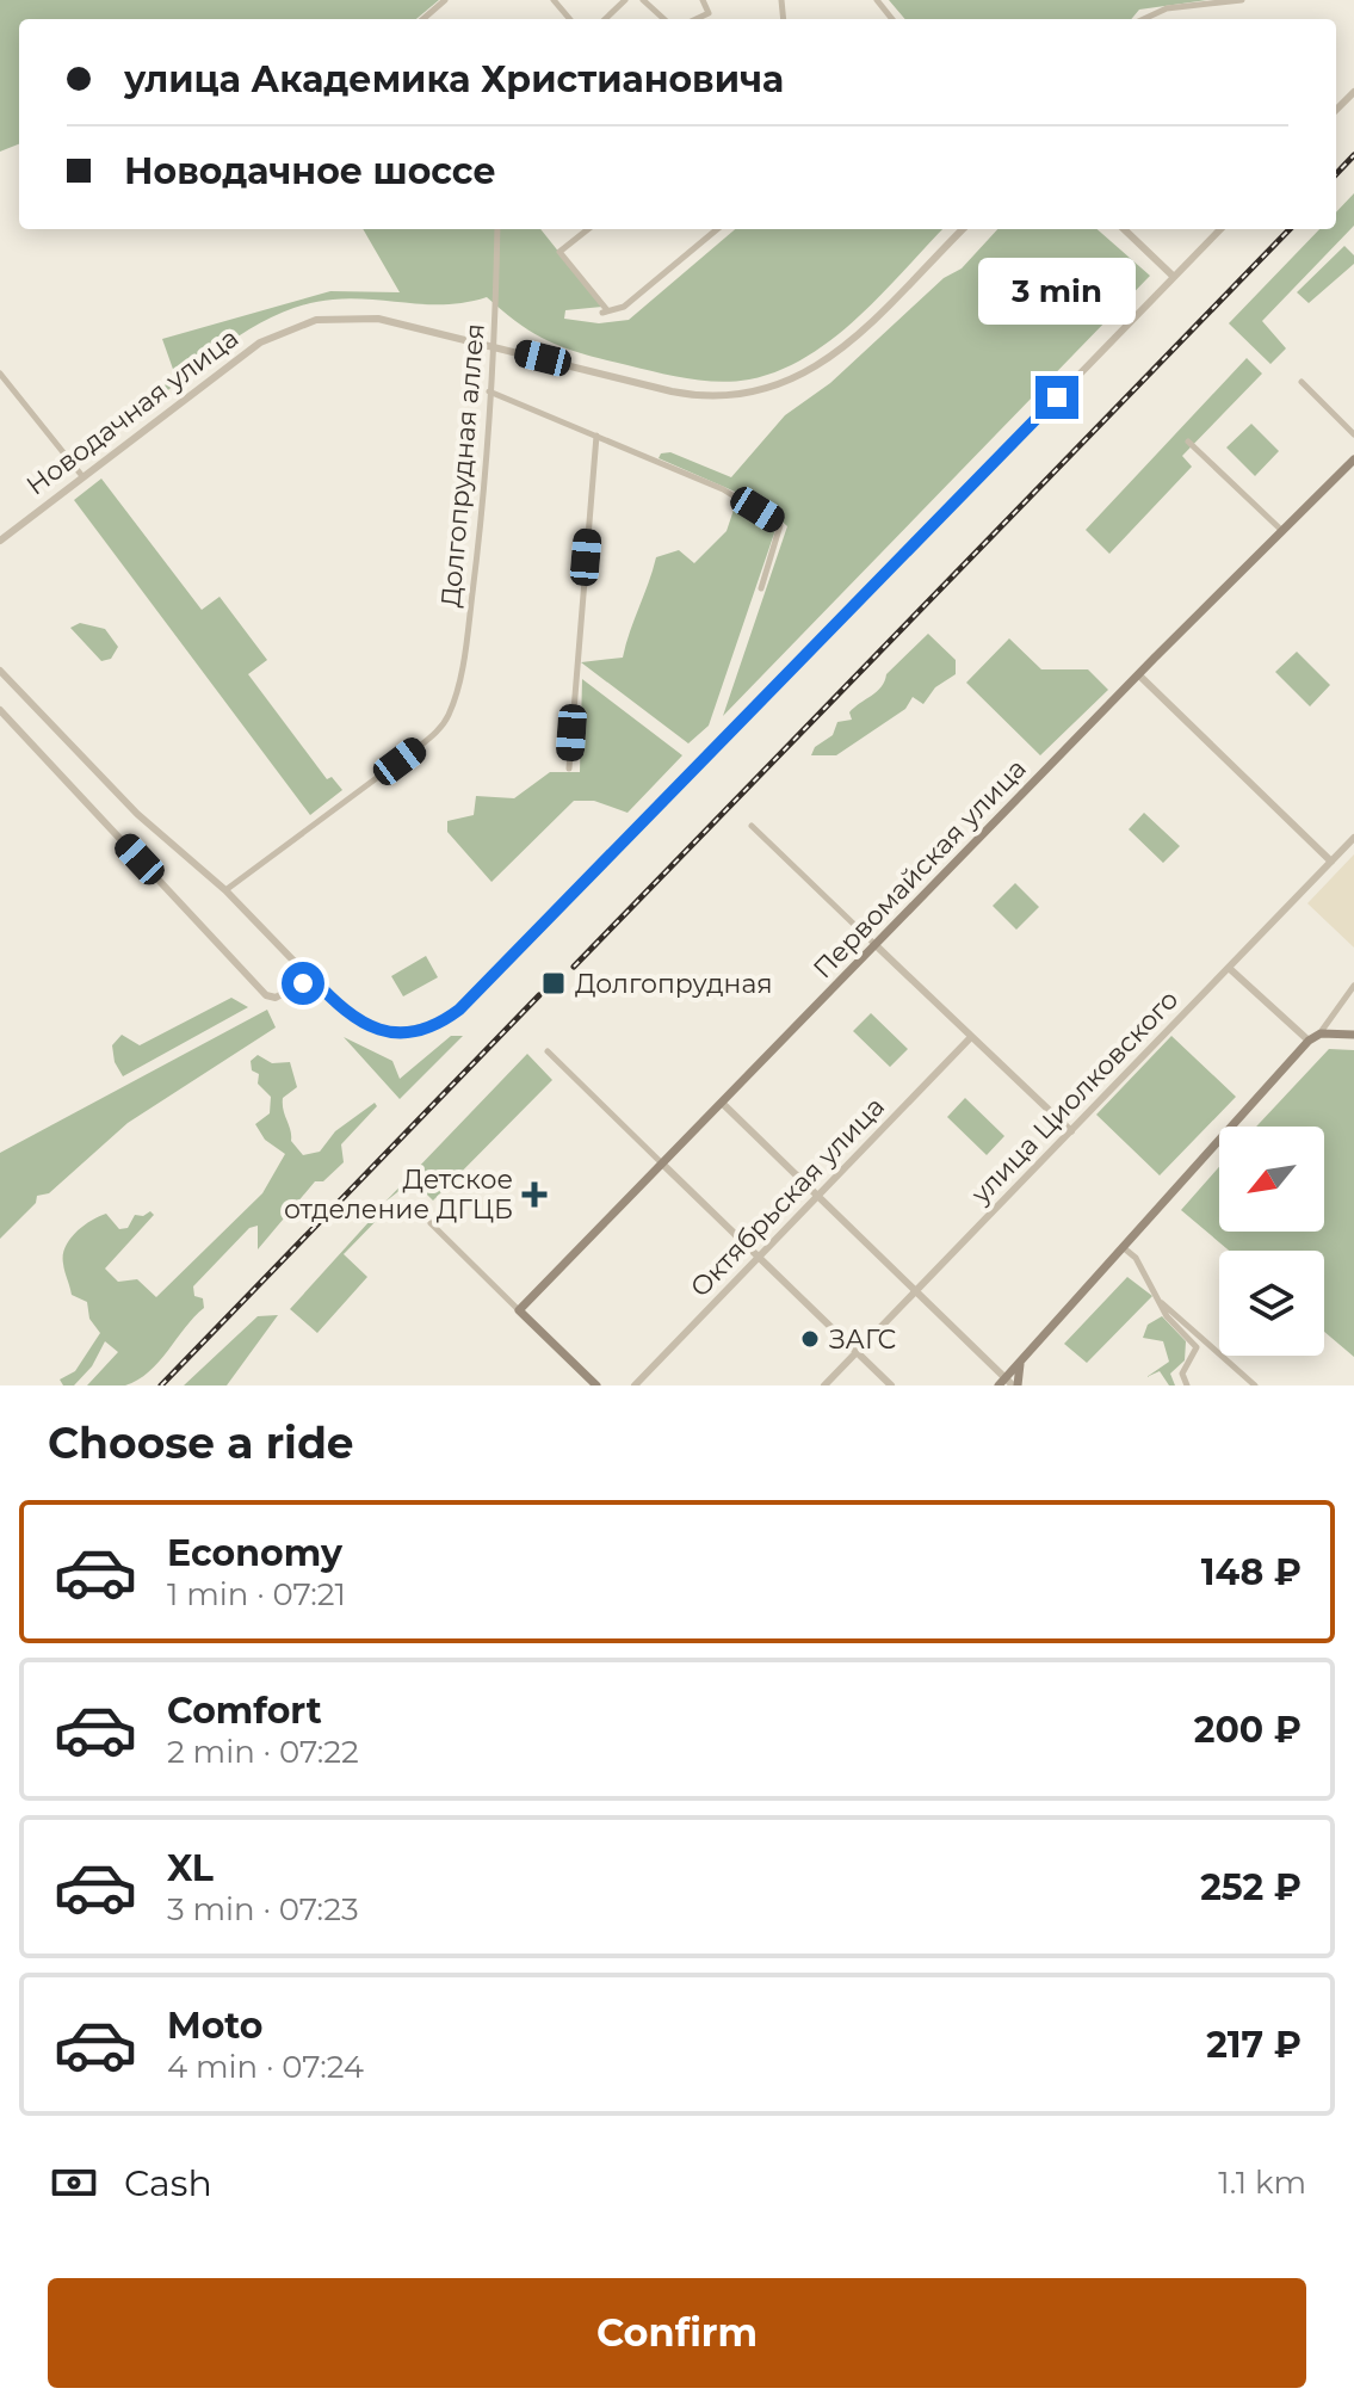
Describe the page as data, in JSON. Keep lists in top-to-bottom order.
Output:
{
  "streets": {
    "main road": ["Первомайская улица"],
    "street": [
      "Новодачная улица",
      "Долгопрудная аллея",
      "улица Циолковского",
      "Октябрьская улица"
    ]
  },
  "crossings": [
    ["Новодачная улица", "Долгопрудная аллея"]
  ],
  "places": {
    "transit": ["Долгопрудная"],
    "health": ["Детское отделение ДГЦБ"],
    "other": ["ЗАГС"]
  },
  "north": "bottom left",
  "page": {
    "banner": ["улица Академика Христиановича", "Новодачное шоссе"],
    "bubble": "3 min",
    "heading": "Choose a ride",
    "list": [
      {
        "name": "Economy",
        "note": "1 min · 07:21",
        "value": "148 ₽"
      },
      {
        "name": "Comfort",
        "note": "2 min · 07:22",
        "value": "200 ₽"
      },
      {
        "name": "XL",
        "note": "3 min · 07:23",
        "value": "252 ₽"
      },
      {
        "name": "Moto",
        "note": "4 min · 07:24",
        "value": "217 ₽"
      }
    ],
    "pay": ["Cash", "1.1 km"],
    "buttons": "Confirm"
  }
}
